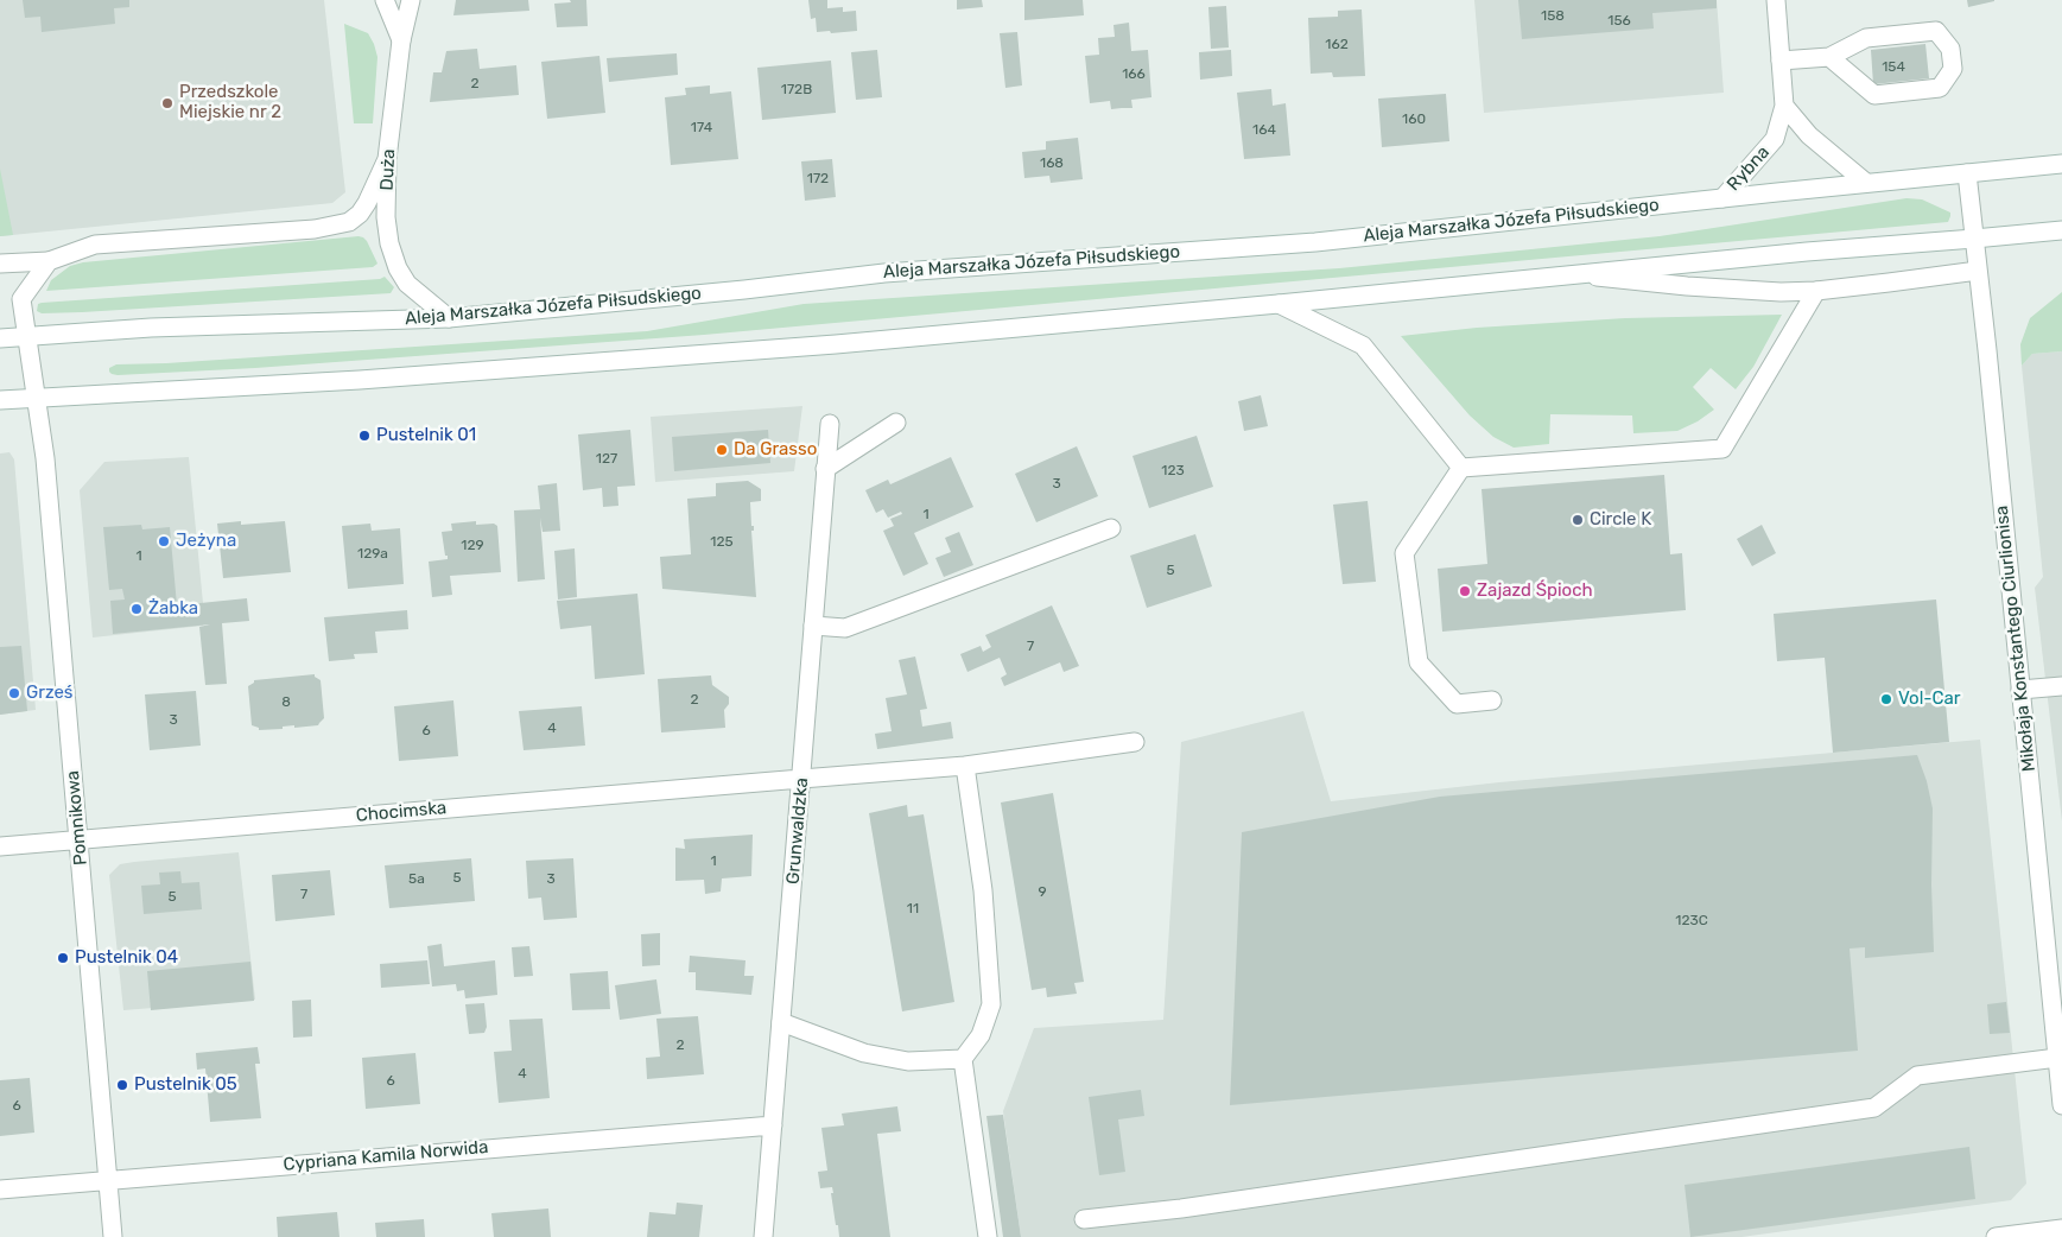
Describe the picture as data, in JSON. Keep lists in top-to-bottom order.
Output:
{
  "streets": {
    "street": [
      "Rybna",
      "Duża",
      "Aleja Marszałka Józefa Piłsudskiego",
      "Mikołaja Konstantego Ciurlionisa",
      "Chocimska",
      "Pomnikowa",
      "Grunwaldzka",
      "Cypriana Kamila Norwida"
    ]
  },
  "crossings": [
    ["Rybna", "Aleja Marszałka Józefa Piłsudskiego"],
    ["Duża", "Aleja Marszałka Józefa Piłsudskiego"],
    ["Aleja Marszałka Józefa Piłsudskiego", "Mikołaja Konstantego Ciurlionisa"],
    ["Aleja Marszałka Józefa Piłsudskiego", "Pomnikowa"],
    ["Chocimska", "Pomnikowa"],
    ["Chocimska", "Grunwaldzka"],
    ["Pomnikowa", "Cypriana Kamila Norwida"],
    ["Grunwaldzka", "Cypriana Kamila Norwida"]
  ],
  "places": [
    "Przedszkole Miejskie nr 2",
    "Pustelnik 01",
    "Da Grasso",
    "Circle K",
    "Jeżyna",
    "Zajazd Śpioch",
    "Żabka",
    "Grześ",
    "Vol-Car",
    "Pustelnik 04",
    "Pustelnik 05"
  ],
  "house_numbers": [
    "158",
    "156",
    "162",
    "154",
    "166",
    "2",
    "172B",
    "160",
    "174",
    "164",
    "168",
    "172",
    "127",
    "123",
    "3",
    "1",
    "125",
    "129",
    "129a",
    "1",
    "5",
    "7",
    "2",
    "8",
    "3",
    "4",
    "6",
    "1",
    "5",
    "5a",
    "3",
    "9",
    "7",
    "5",
    "11",
    "123C",
    "2",
    "4",
    "6",
    "6"
  ]
}
